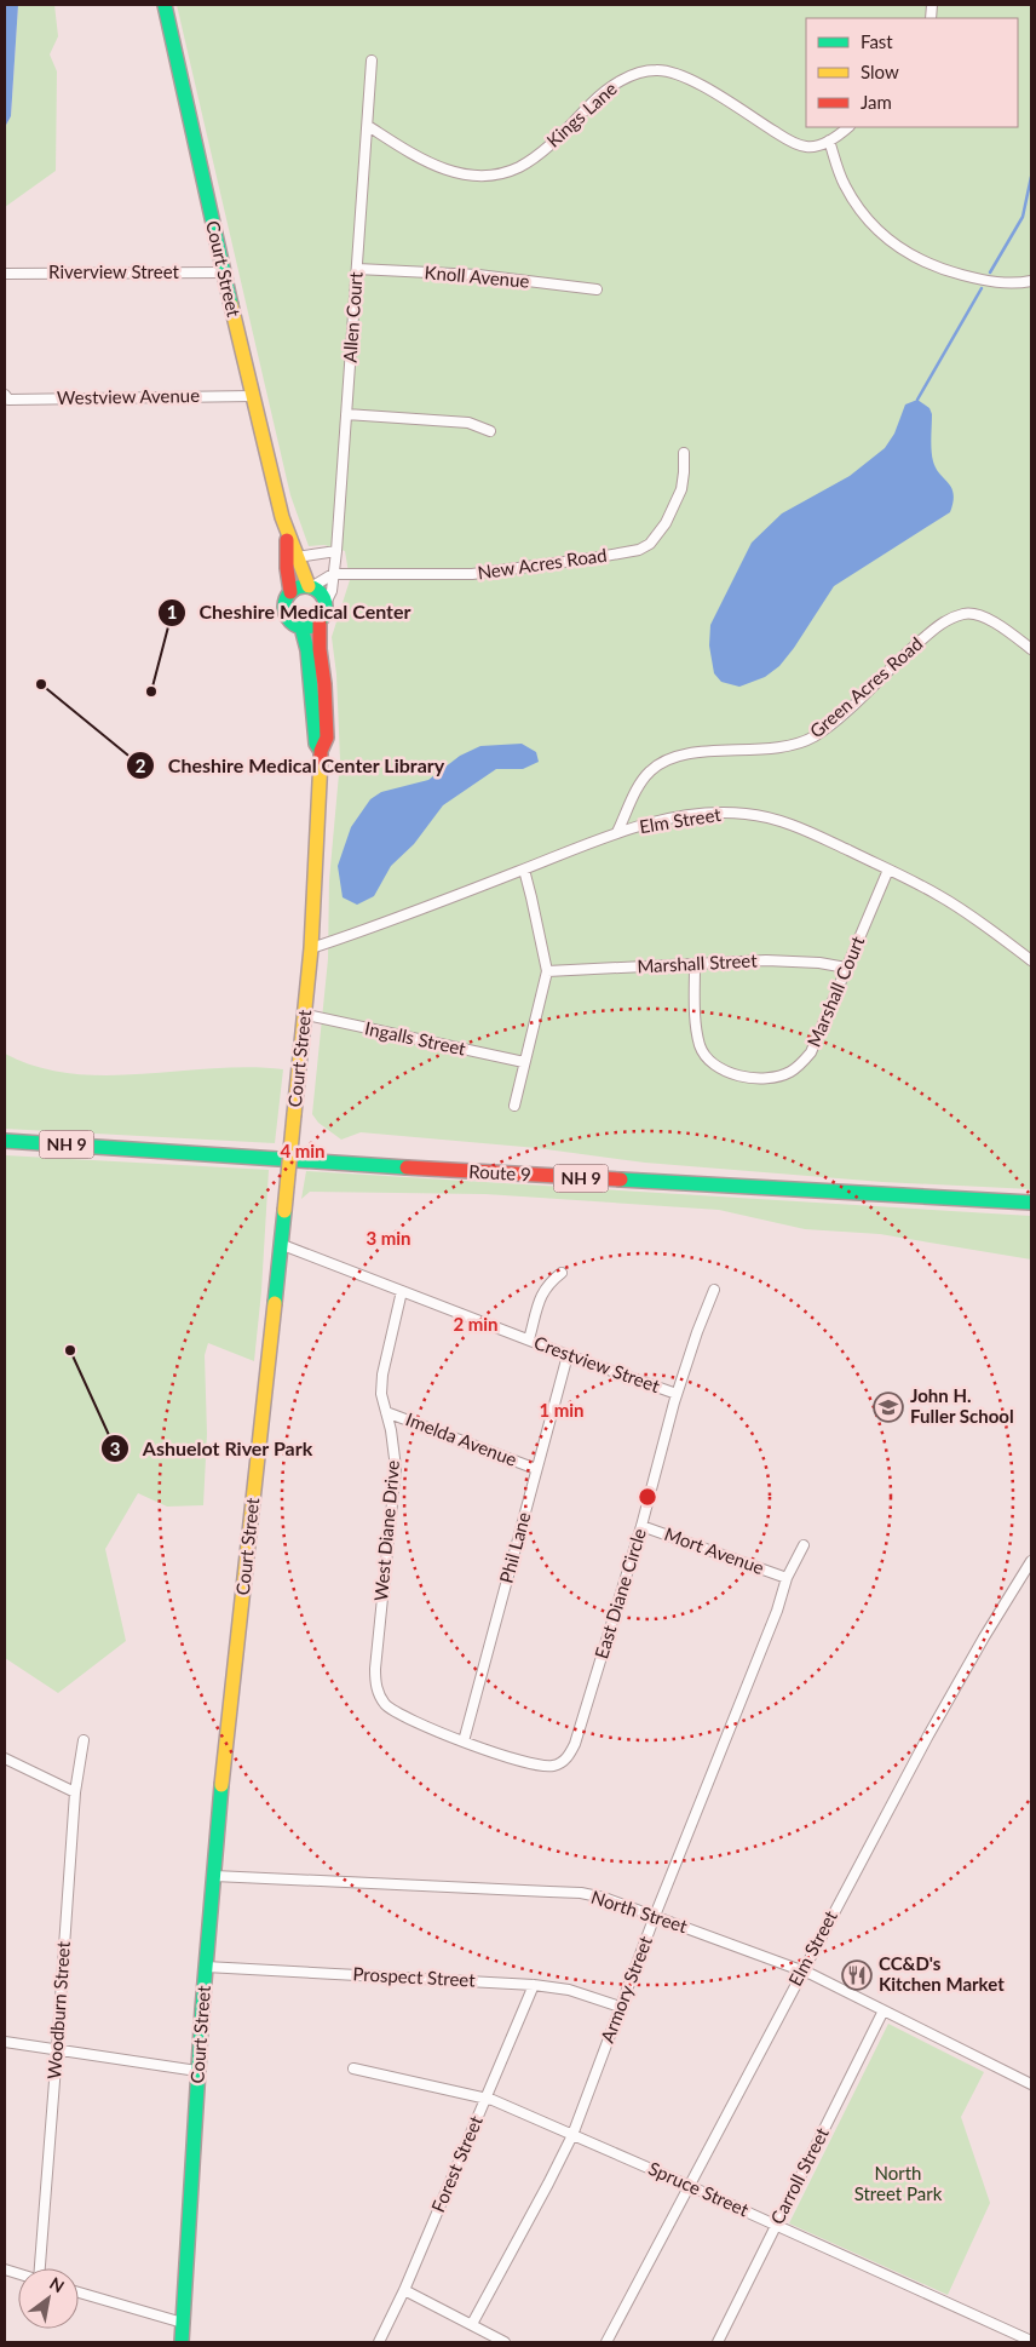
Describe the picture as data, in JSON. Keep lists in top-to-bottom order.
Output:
{
  "streets": {
    "main road": ["Court Street", "NH 9", "Route 9"],
    "street": [
      "Kings Lane",
      "Riverview Street",
      "Knoll Avenue",
      "Allen Court",
      "Westview Avenue",
      "New Acres Road",
      "Green Acres Road",
      "Elm Street",
      "Marshall Street",
      "Marshall Court",
      "Ingalls Street",
      "Crestview Street",
      "Imelda Avenue",
      "West Diane Drive",
      "Phil Lane",
      "Mort Avenue",
      "East Diane Circle",
      "North Street",
      "Prospect Street",
      "Armory Street",
      "Woodburn Street",
      "Forest Street",
      "Carroll Street",
      "Spruce Street"
    ]
  },
  "crossings": [
    ["Kings Lane", "Allen Court"],
    ["Court Street", "Riverview Street"],
    ["Court Street", "Allen Court"],
    ["Court Street", "Westview Avenue"],
    ["Court Street", "Elm Street"],
    ["Court Street", "Ingalls Street"],
    ["Court Street", "Crestview Street"],
    ["Court Street", "North Street"],
    ["Court Street", "Prospect Street"],
    ["Knoll Avenue", "Allen Court"],
    ["Allen Court", "New Acres Road"],
    ["Green Acres Road", "Elm Street"],
    ["Elm Street", "Marshall Court"],
    ["Elm Street", "North Street"],
    ["Elm Street", "Spruce Street"],
    ["Marshall Street", "Marshall Court"],
    ["Crestview Street", "West Diane Drive"],
    ["Crestview Street", "Phil Lane"],
    ["Crestview Street", "East Diane Circle"],
    ["Imelda Avenue", "West Diane Drive"],
    ["Imelda Avenue", "Phil Lane"],
    ["West Diane Drive", "Phil Lane"],
    ["West Diane Drive", "East Diane Circle"],
    ["Phil Lane", "East Diane Circle"],
    ["Mort Avenue", "East Diane Circle"],
    ["Mort Avenue", "Armory Street"],
    ["North Street", "Armory Street"],
    ["North Street", "Carroll Street"],
    ["Prospect Street", "Armory Street"],
    ["Prospect Street", "Forest Street"],
    ["Armory Street", "Spruce Street"],
    ["Forest Street", "Spruce Street"],
    ["Carroll Street", "Spruce Street"]
  ],
  "parks": ["North Street Park"],
  "places": {
    "other": ["Cheshire Medical Center Library", "Cheshire Medical Center", "Ashuelot River Park"],
    "school or university": ["John H. Fuller School"],
    "restaurant": ["CC&D's Kitchen Market"]
  },
  "legend": ["Fast", "Slow", "Jam"],
  "north": "top right",
  "rings": [
    "4 min",
    "3 min",
    "2 min",
    "1 min"
  ]
}
